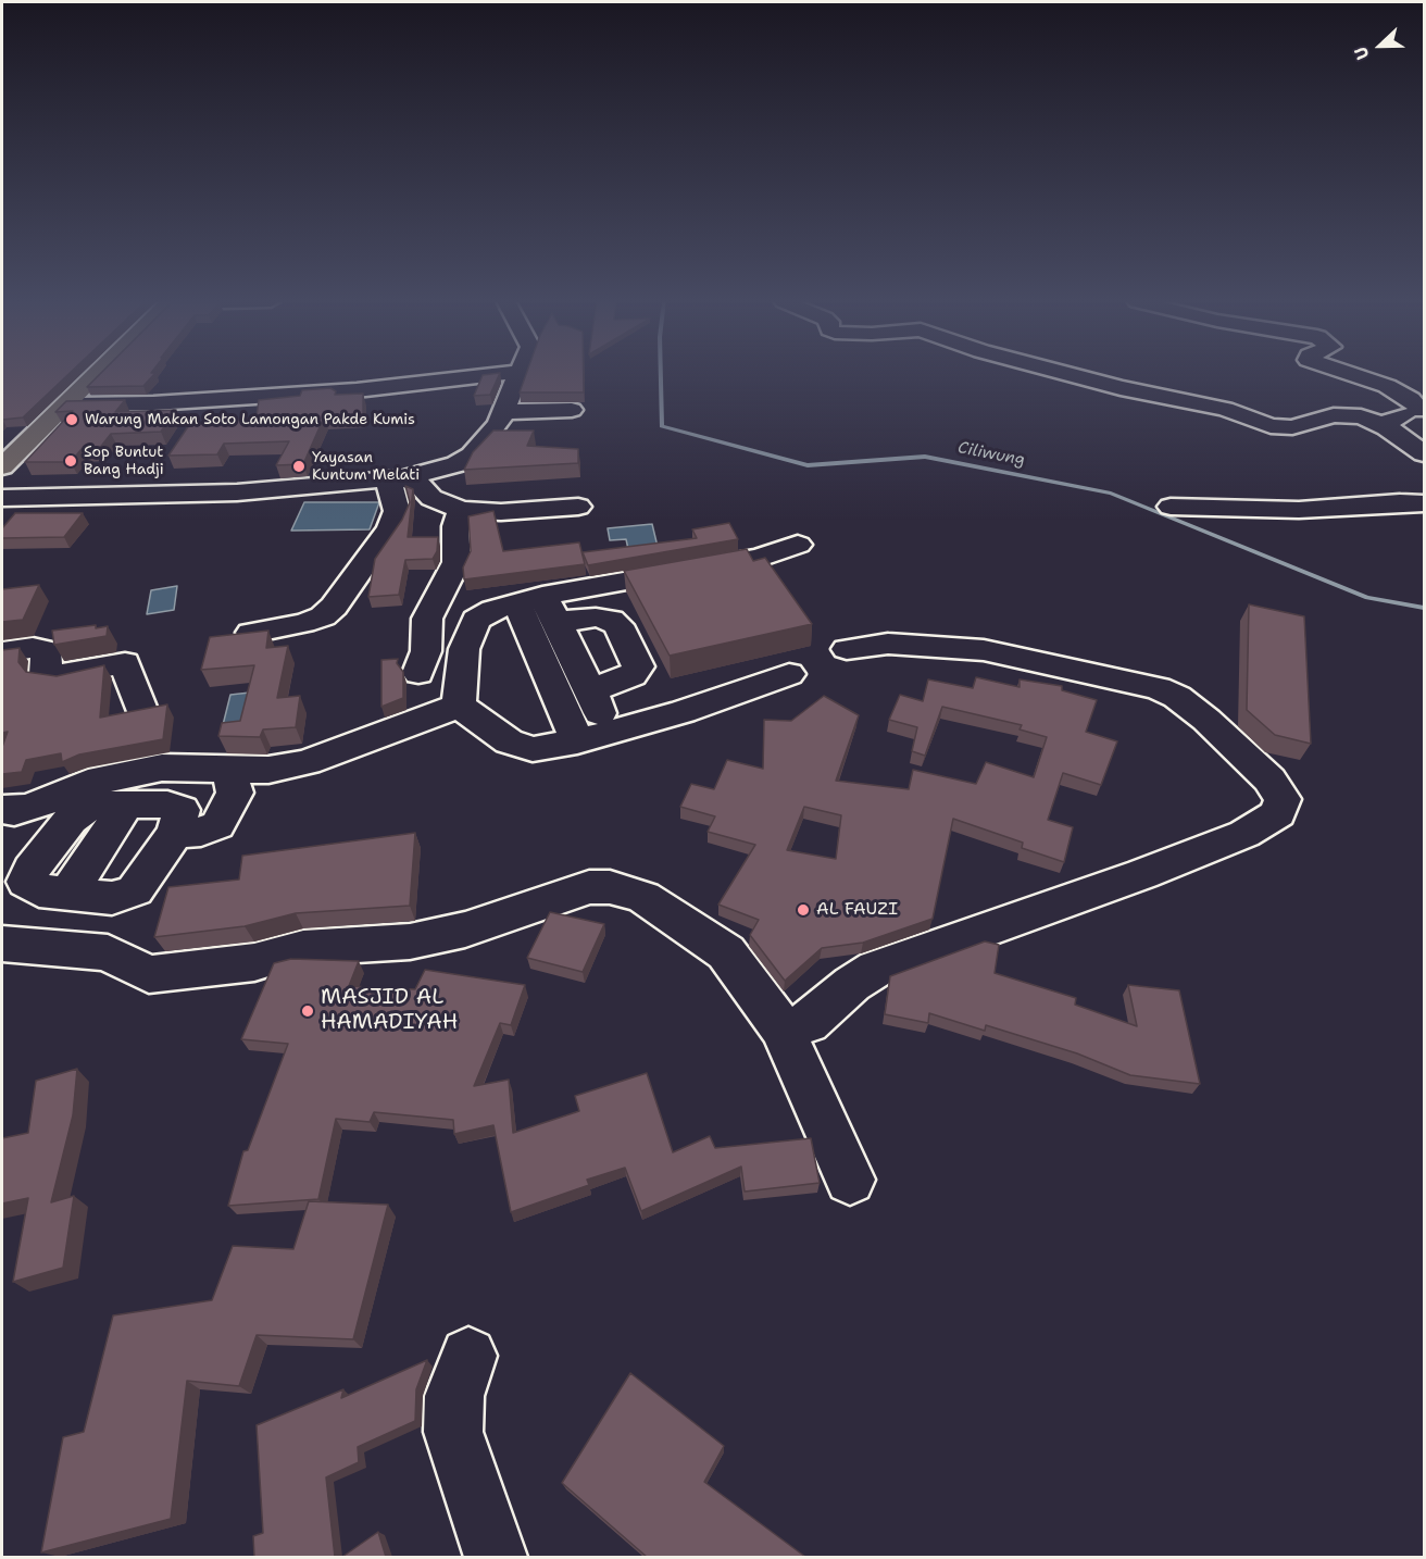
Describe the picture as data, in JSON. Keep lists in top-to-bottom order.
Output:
{
  "water": ["Ciliwung"],
  "places": [
    "Warung Makan Soto Lamongan Pakde Kumis",
    "Sop Buntut Bang Hadji",
    "Yayasan Kuntum Melati",
    "AL FAUZI",
    "MASJID AL HAMADIYAH"
  ],
  "north": "left"
}
